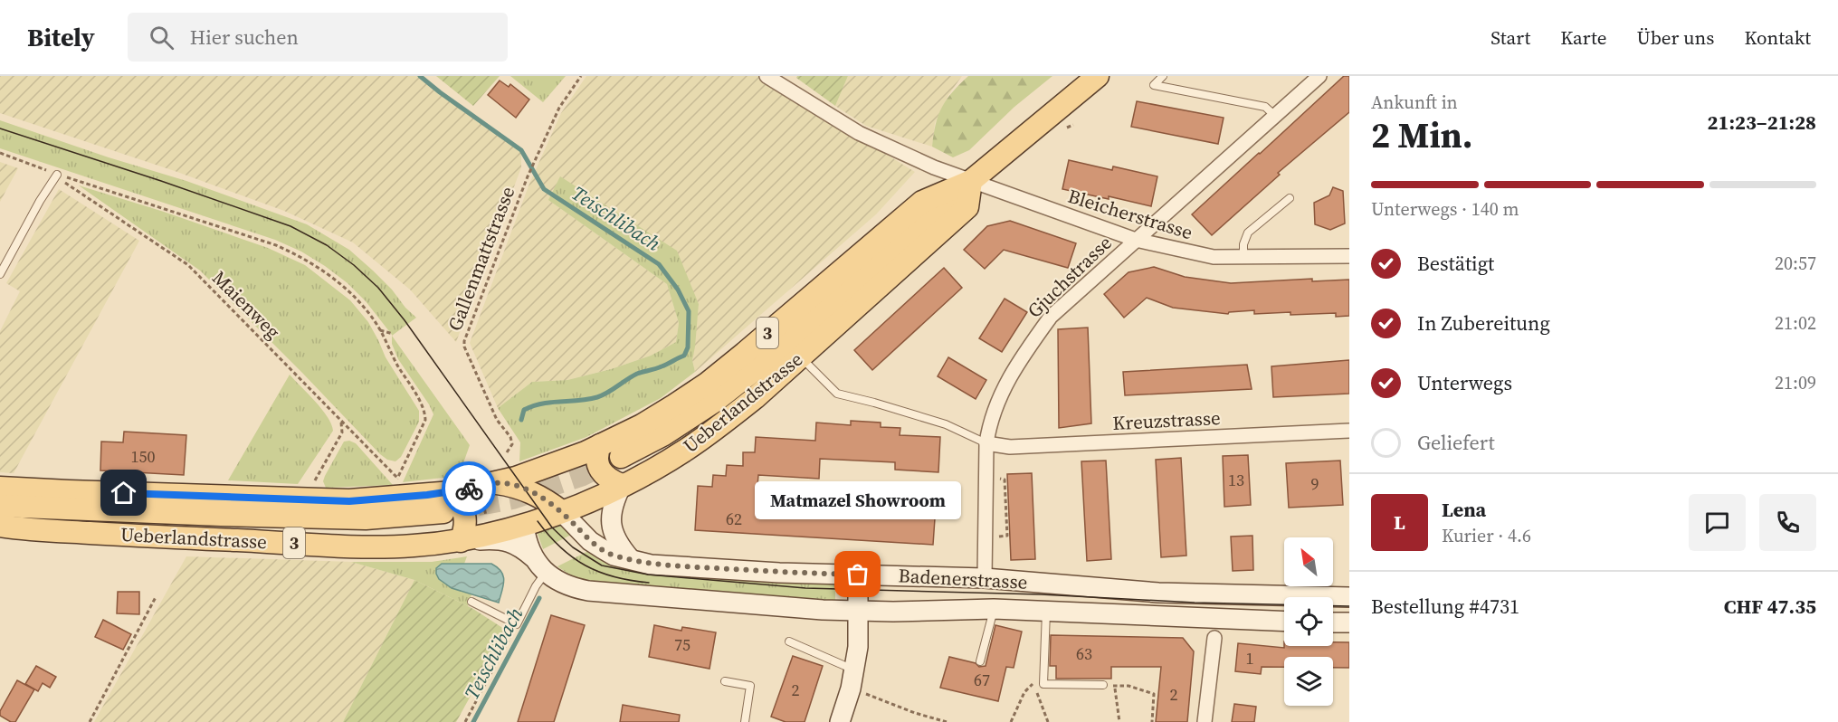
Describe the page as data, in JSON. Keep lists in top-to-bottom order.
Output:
{
  "streets": {
    "main road": ["3", "Ueberlandstrasse", "Badenerstrasse"],
    "street": ["Bleicherstrasse", "Gjuchstrasse", "Kreuzstrasse"],
    "path": ["Gallenmattstrasse", "Maienweg"]
  },
  "crossings": [
    ["Bleicherstrasse", "Gjuchstrasse"],
    ["Bleicherstrasse", "Ueberlandstrasse"],
    ["Gjuchstrasse", "Kreuzstrasse"],
    ["Gjuchstrasse", "Badenerstrasse"],
    ["Ueberlandstrasse", "Badenerstrasse"]
  ],
  "water": ["Teischlibach"],
  "places": ["Matmazel Showroom"],
  "house_numbers": [
    "150",
    "13",
    "9",
    "62",
    "75",
    "63",
    "1",
    "67",
    "2",
    "2"
  ],
  "north": "top left",
  "page": {
    "header": "Bitely",
    "search": "Hier suchen",
    "nav": [
      "Start",
      "Karte",
      "Über uns",
      "Kontakt"
    ],
    "heading": ["2 Min.", "Ankunft in", "21:23–21:28"],
    "panel": [
      "Lena",
      "Kurier · 4.6",
      "Bestellung #4731",
      "CHF 47.35"
    ],
    "bar": "Unterwegs · 140 m",
    "list": [
      ["Bestätigt", "20:57"],
      ["In Zubereitung", "21:02"],
      ["Unterwegs", "21:09"],
      "Geliefert"
    ],
    "bubble": "Matmazel Showroom",
    "round": "L"
  }
}
